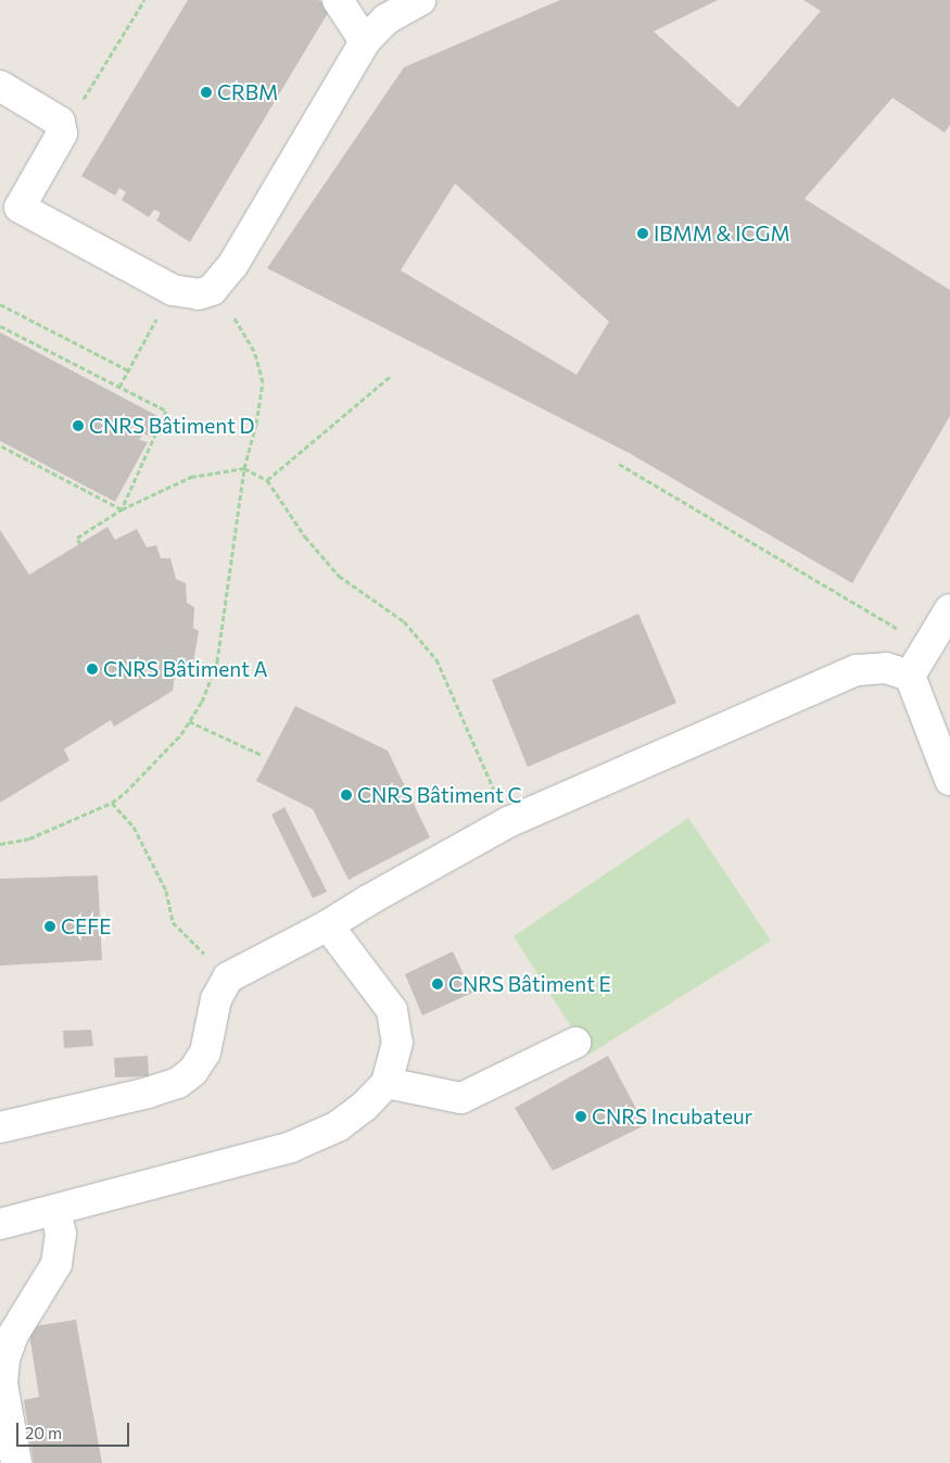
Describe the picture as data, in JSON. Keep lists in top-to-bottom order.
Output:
{
  "places": [
    "CRBM",
    "IBMM & ICGM",
    "CNRS Bâtiment D",
    "CNRS Bâtiment A",
    "CNRS Bâtiment C",
    "CEFE",
    "CNRS Bâtiment E",
    "CNRS Incubateur"
  ],
  "scale_bar": "20 m"
}
